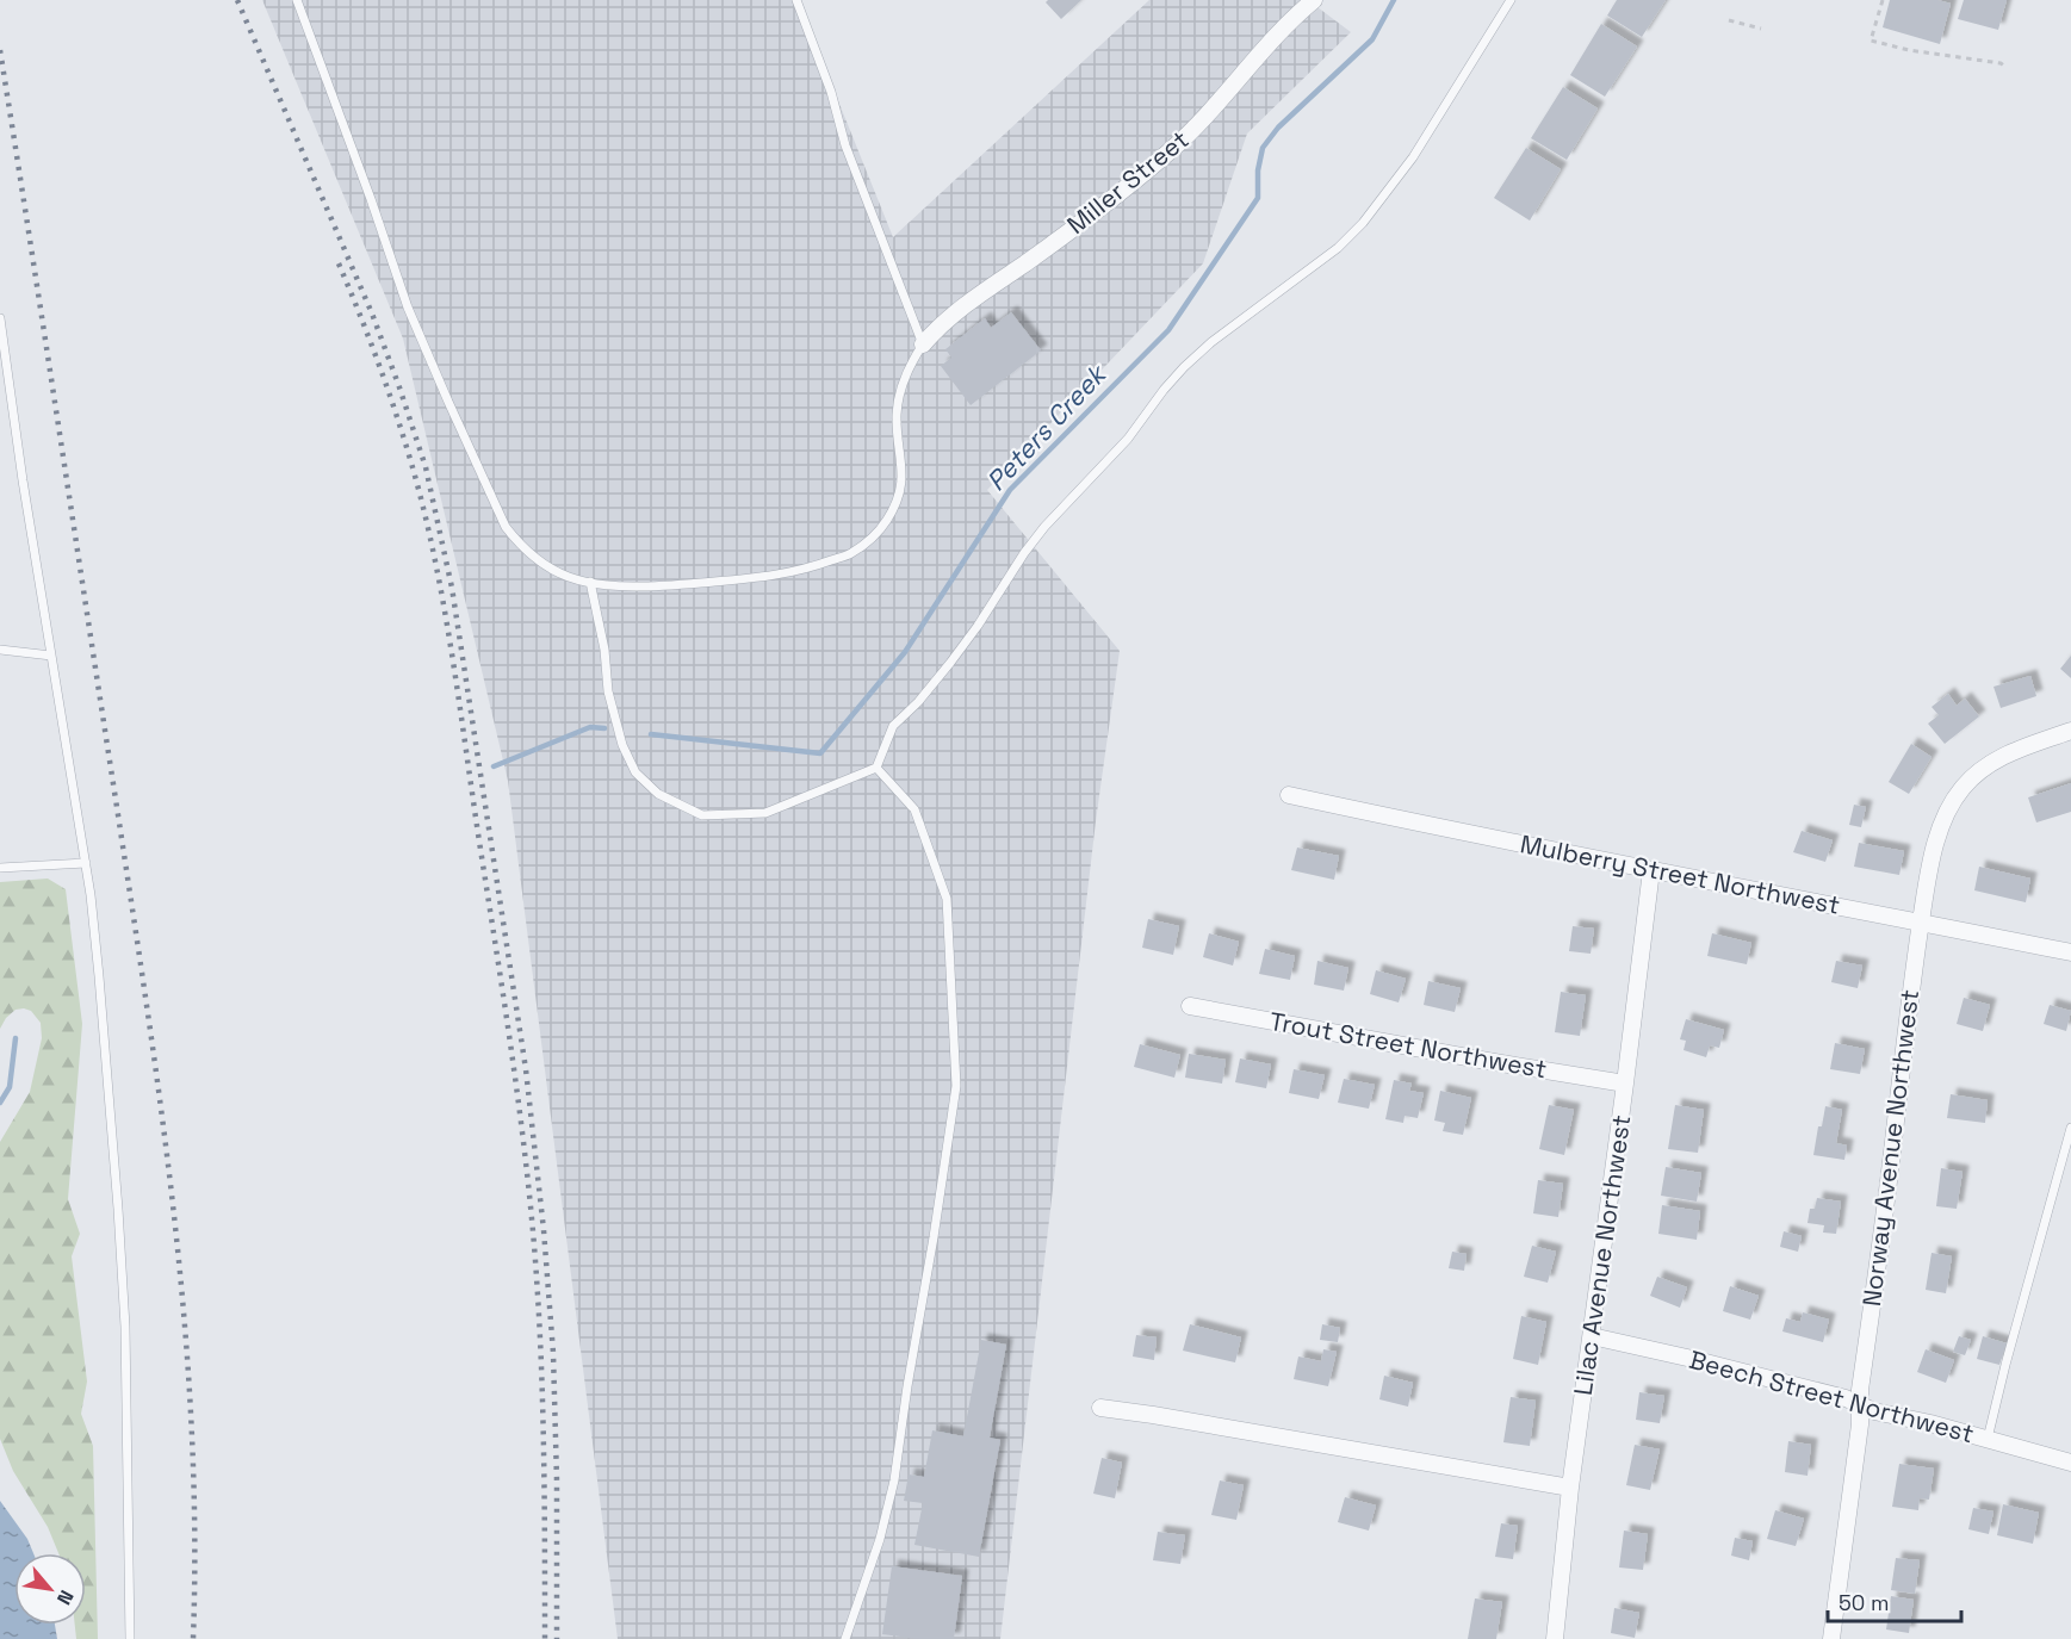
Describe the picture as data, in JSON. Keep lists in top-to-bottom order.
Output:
{
  "streets": {
    "street": [
      "Miller Street",
      "Mulberry Street Northwest",
      "Trout Street Northwest",
      "Norway Avenue Northwest",
      "Lilac Avenue Northwest",
      "Beech Street Northwest"
    ]
  },
  "crossings": [
    ["Mulberry Street Northwest", "Norway Avenue Northwest"],
    ["Mulberry Street Northwest", "Lilac Avenue Northwest"],
    ["Trout Street Northwest", "Lilac Avenue Northwest"],
    ["Norway Avenue Northwest", "Beech Street Northwest"],
    ["Lilac Avenue Northwest", "Beech Street Northwest"]
  ],
  "water": ["Peters Creek"],
  "scale_bar": "50 m",
  "north": "bottom right"
}
